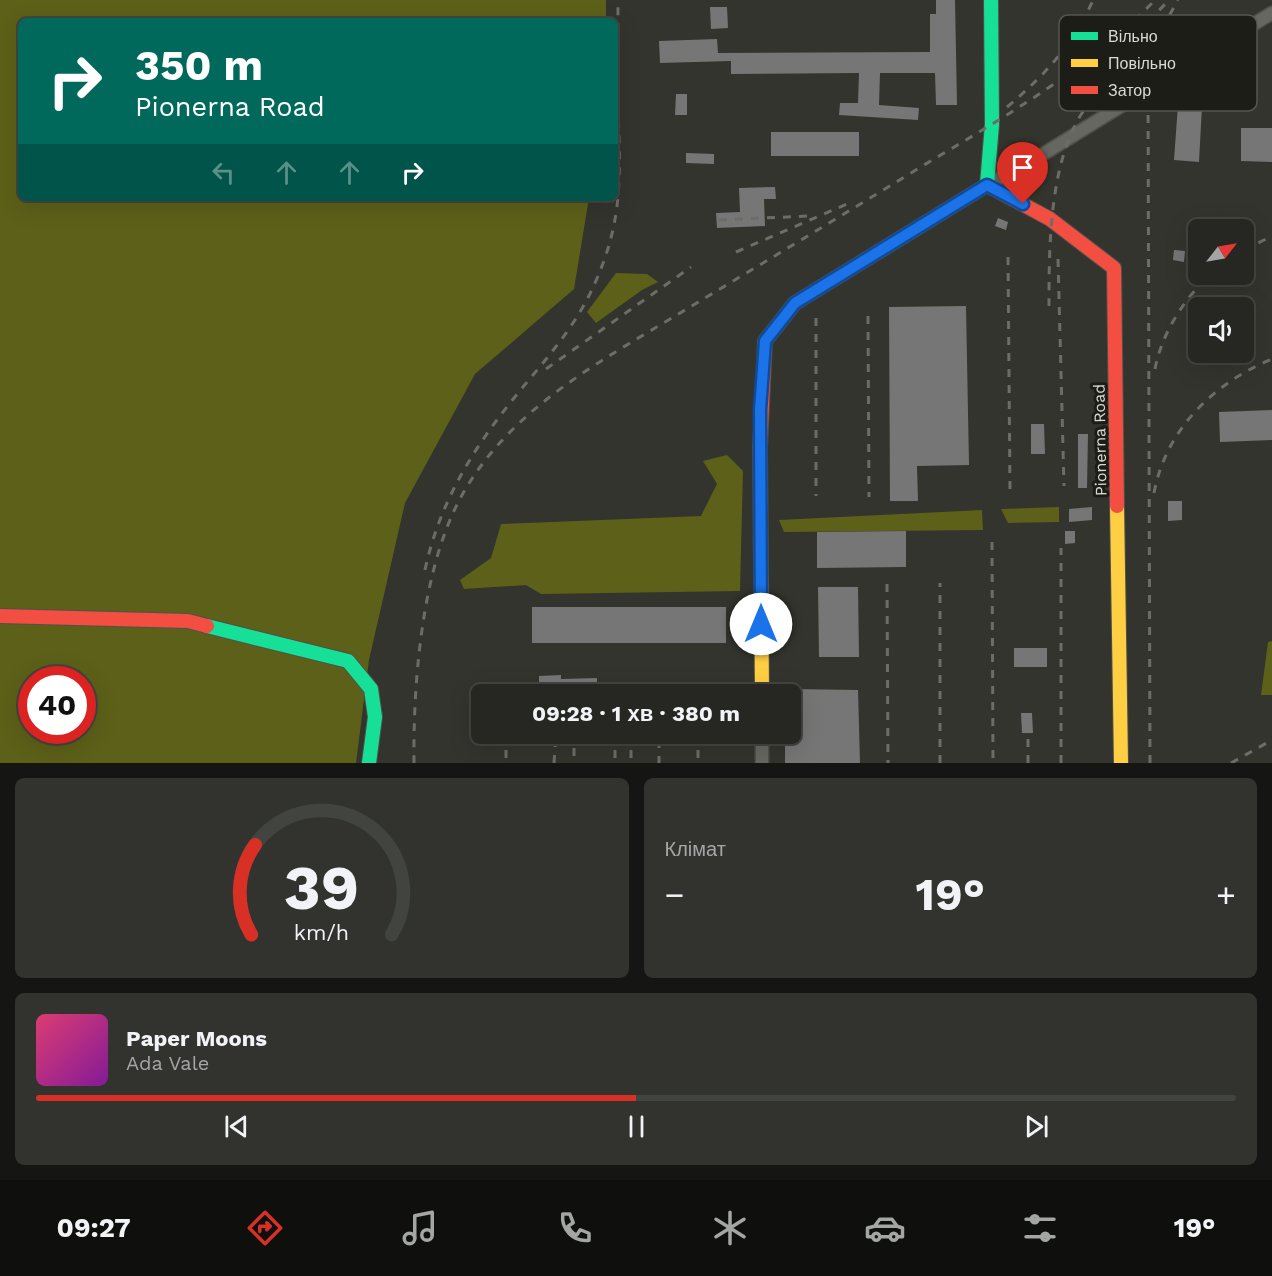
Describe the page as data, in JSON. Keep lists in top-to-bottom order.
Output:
{
  "streets": {
    "street": ["Pionerna Road"]
  },
  "legend": ["Вільно", "Повільно", "Затор"],
  "north": "top right",
  "page": {
    "turn": ["350 m", "Pionerna Road"],
    "limit": "40",
    "trip": "09:28 · 1 хв · 380 m",
    "tile": "Клімат",
    "heat": ["−", "19°", "+"],
    "song": ["Paper Moons", "Ada Vale"],
    "tabs": ["09:27", "19°"],
    "gauge": ["39", "km/h"]
  }
}
